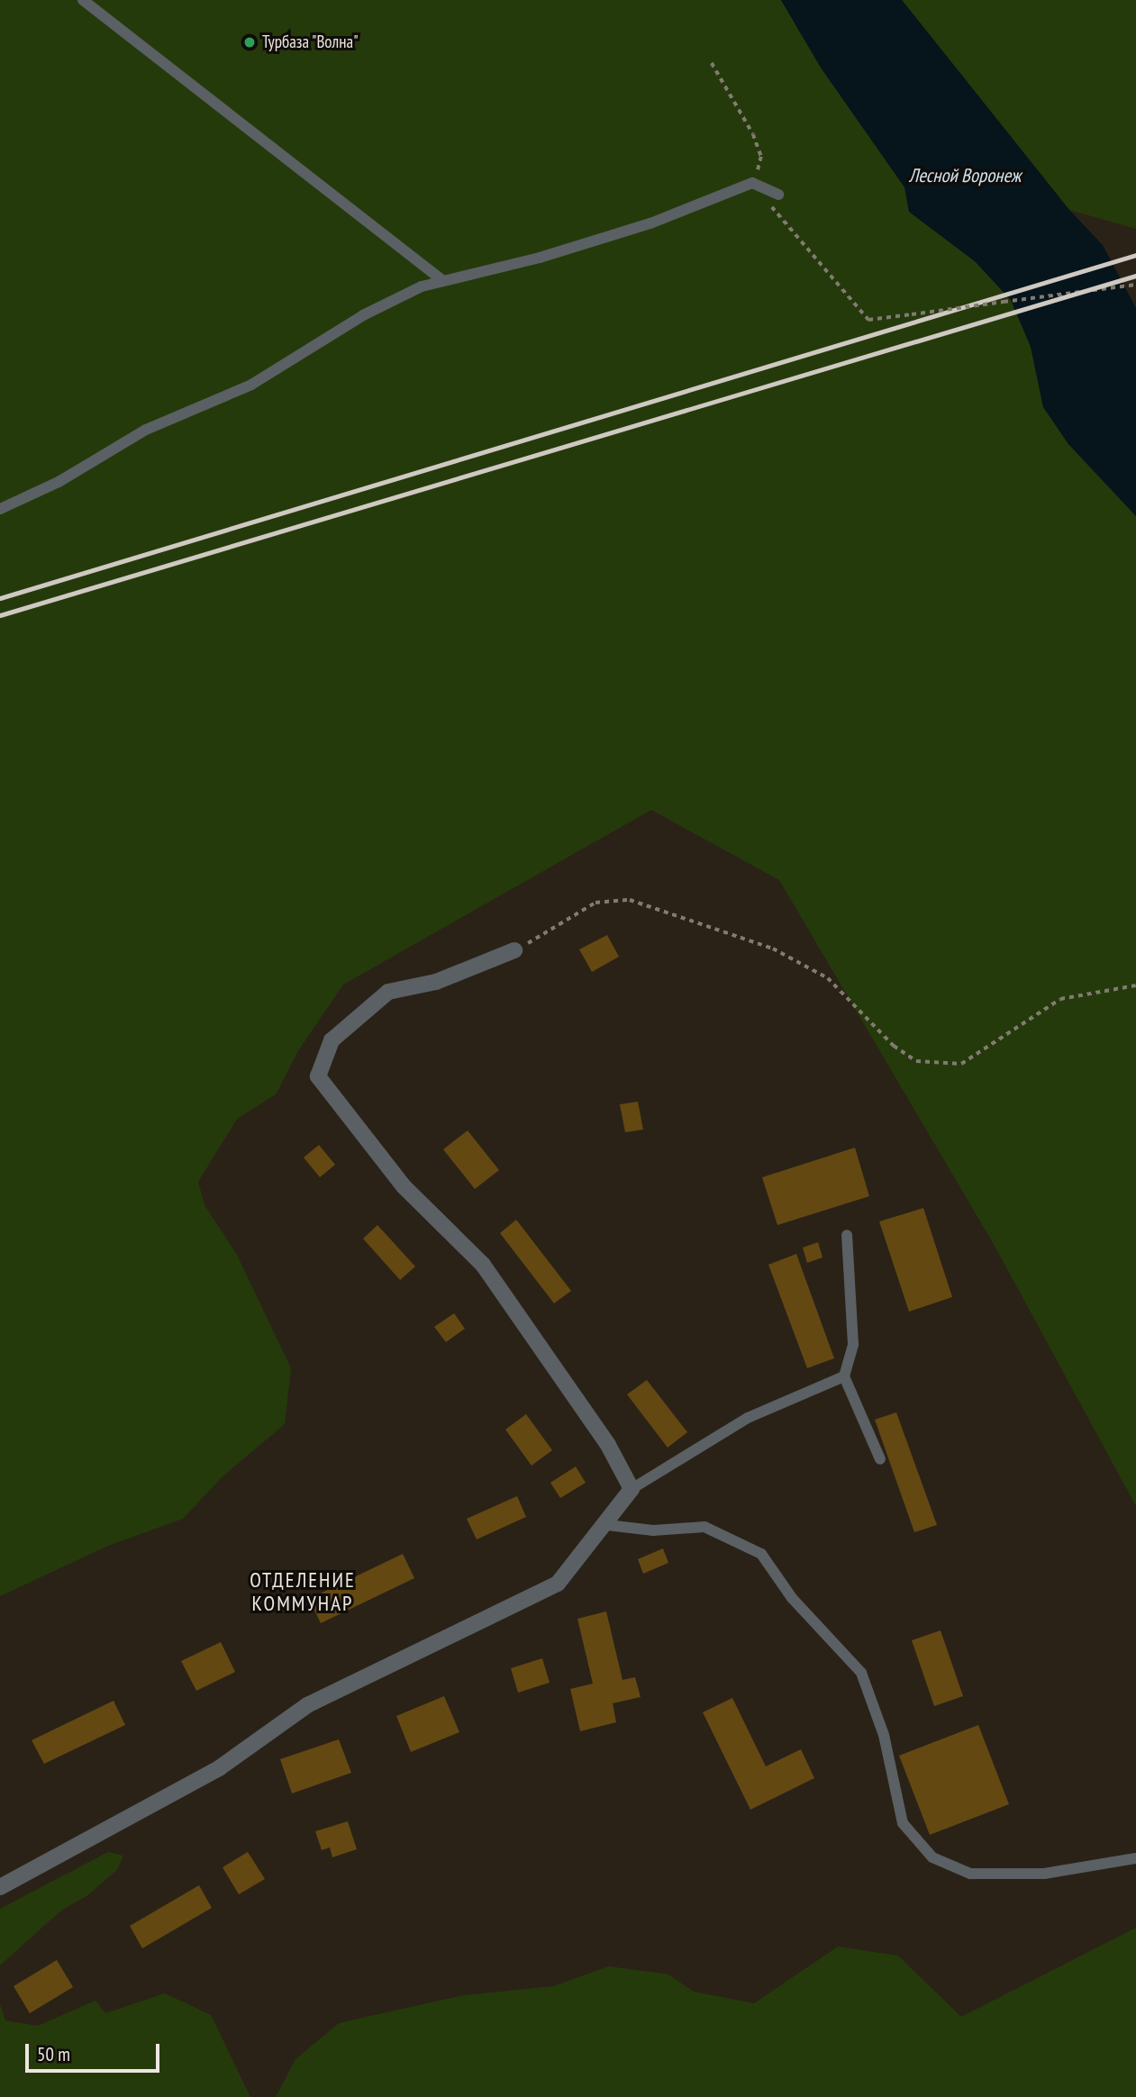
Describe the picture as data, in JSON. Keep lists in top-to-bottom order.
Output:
{
  "districts": ["ОТДЕЛЕНИЕ КОММУНАР"],
  "water": ["Лесной Воронеж"],
  "places": ["Турбаза \"Волна\""],
  "scale_bar": "50 m"
}
